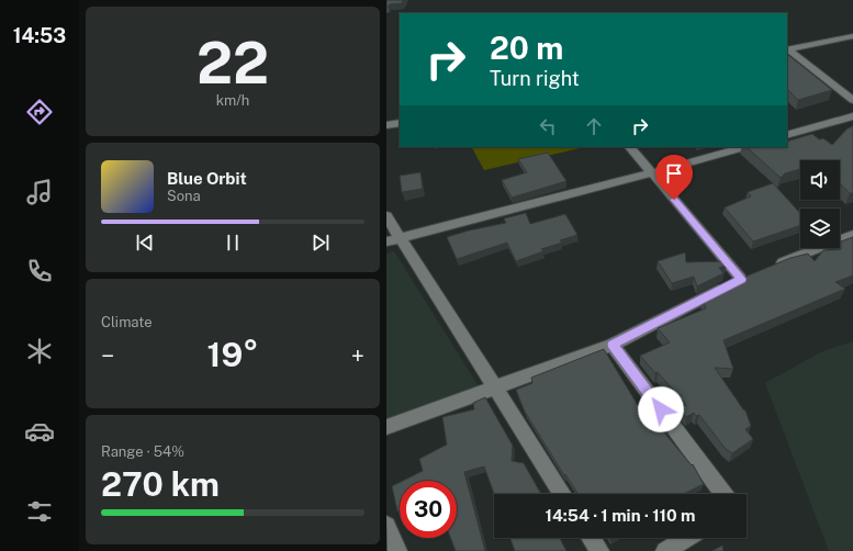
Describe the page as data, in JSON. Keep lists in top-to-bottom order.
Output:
{
  "page": {
    "tabs": "14:53",
    "tile": [
      ["22", "km/h"],
      "Climate",
      ["Range · 54%", "270 km"]
    ],
    "turn": ["20 m", "Turn right"],
    "song": ["Blue Orbit", "Sona"],
    "heat": ["−", "19°", "+"],
    "limit": "30",
    "trip": "14:54 · 1 min · 110 m"
  }
}
